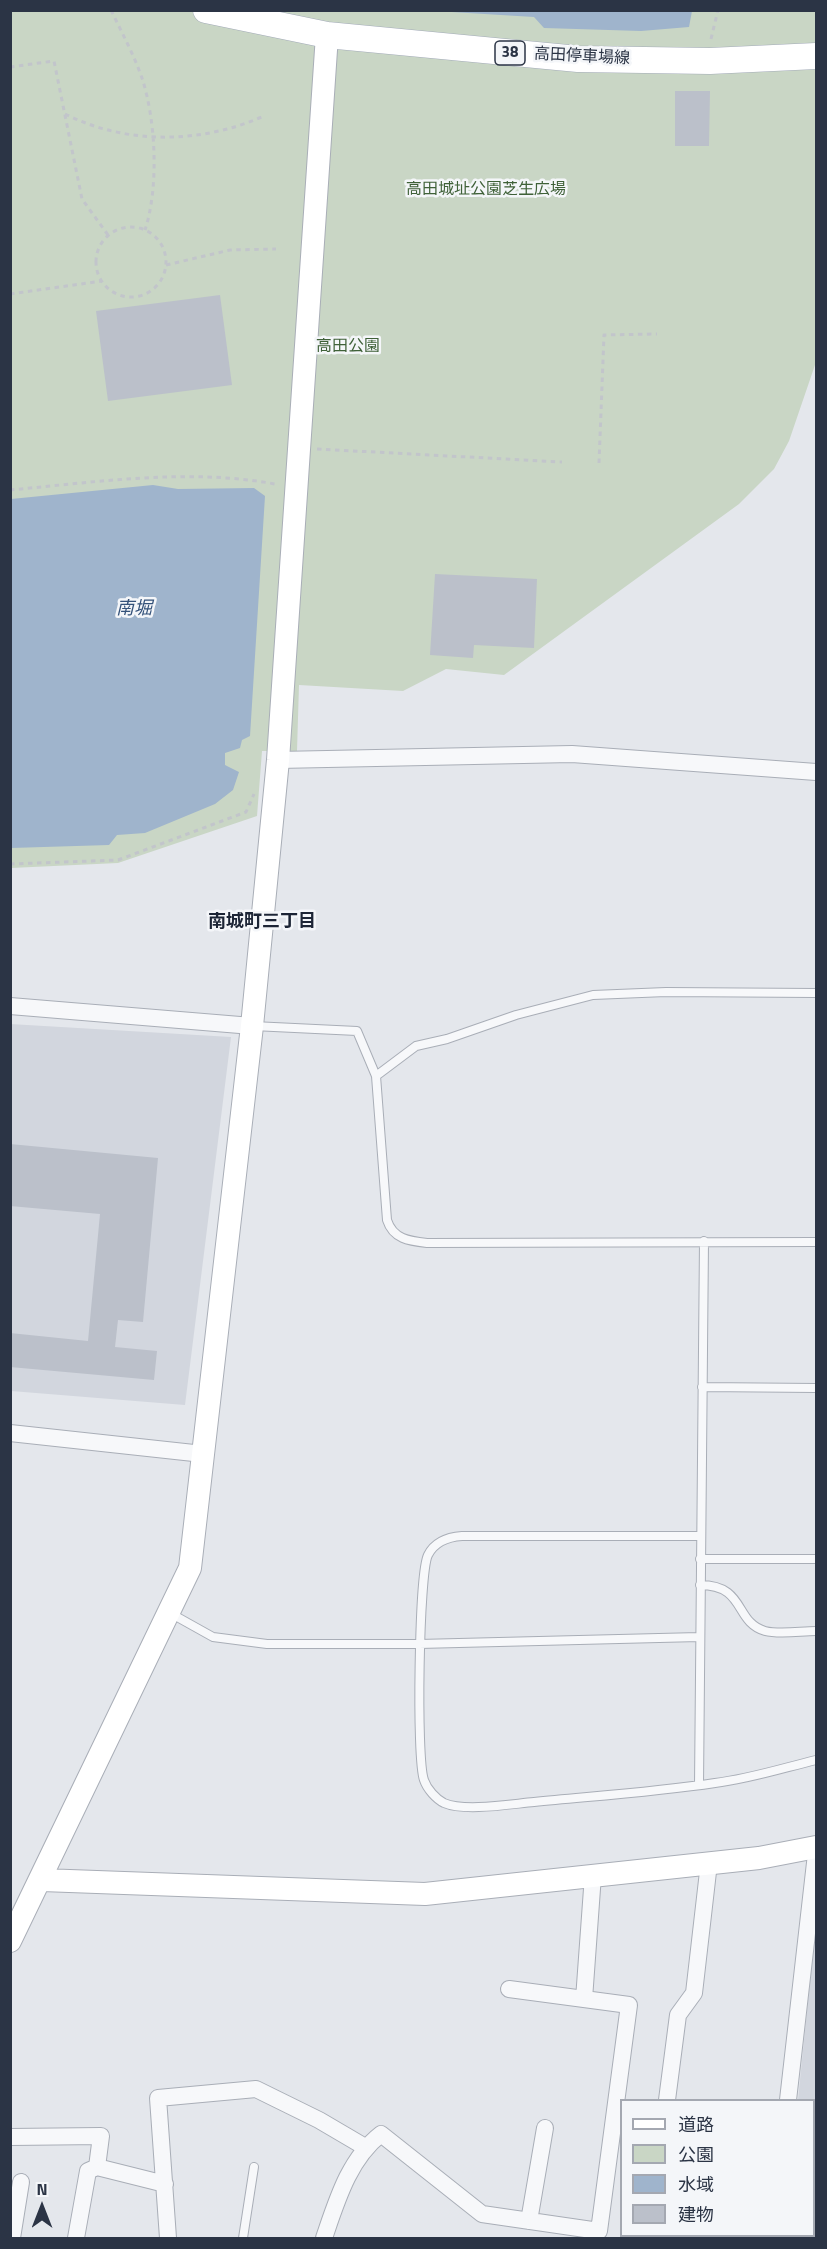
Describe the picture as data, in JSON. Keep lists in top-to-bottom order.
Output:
{
  "streets": {
    "main road": ["38", "高田停車場線"]
  },
  "districts": ["南城町三丁目"],
  "water": ["南堀"],
  "parks": ["高田城址公園芝生広場", "高田公園"],
  "legend": [
    "道路",
    "公園",
    "水域",
    "建物"
  ],
  "north": "top"
}
